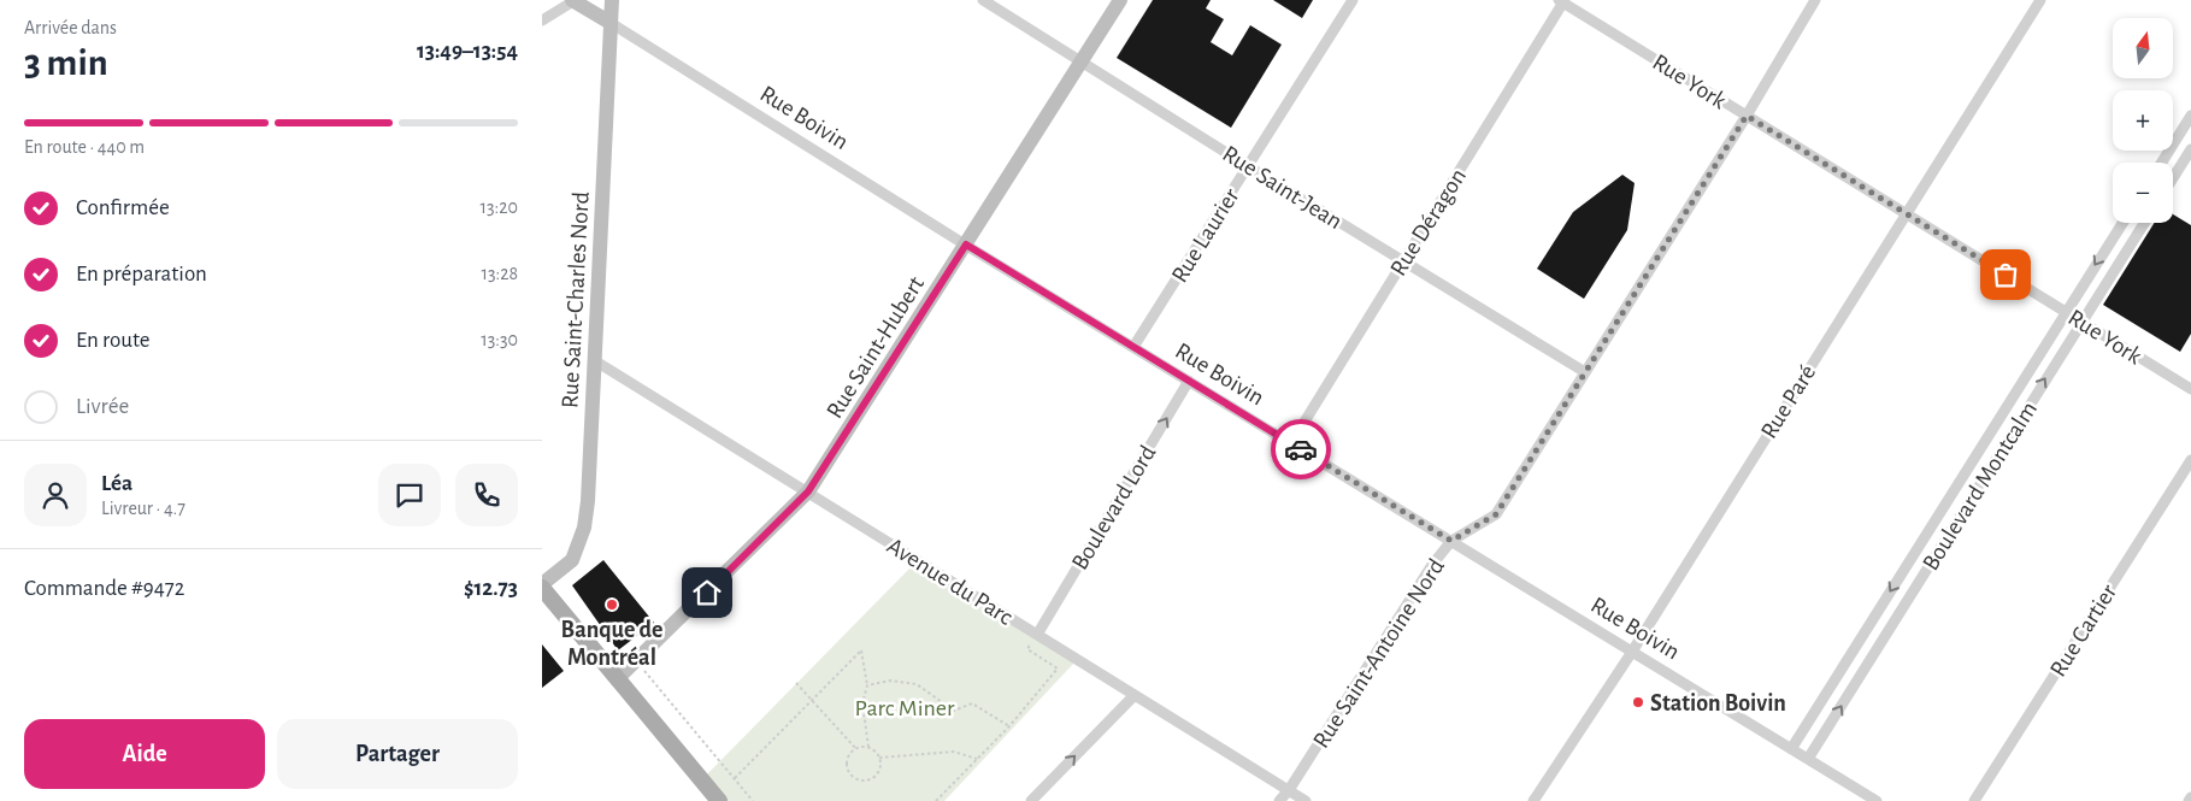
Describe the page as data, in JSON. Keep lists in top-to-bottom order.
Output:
{
  "streets": {
    "street": [
      "Rue York",
      "Rue Boivin",
      "Rue Saint-Jean",
      "Rue Déragon",
      "Rue Laurier",
      "Rue Saint-Charles Nord",
      "Rue Saint-Hubert",
      "Rue Paré",
      "Boulevard Montcalm",
      "Boulevard Lord",
      "Avenue du Parc",
      "Rue Cartier",
      "Rue Saint-Antoine Nord"
    ]
  },
  "crossings": [
    ["Rue York", "Rue Déragon"],
    ["Rue York", "Rue Paré"],
    ["Rue York", "Boulevard Montcalm"],
    ["Rue York", "Rue Saint-Antoine Nord"],
    ["Rue Boivin", "Rue Déragon"],
    ["Rue Boivin", "Rue Laurier"],
    ["Rue Boivin", "Rue Saint-Charles Nord"],
    ["Rue Boivin", "Rue Saint-Hubert"],
    ["Rue Boivin", "Rue Paré"],
    ["Rue Boivin", "Boulevard Montcalm"],
    ["Rue Boivin", "Boulevard Lord"],
    ["Rue Boivin", "Rue Saint-Antoine Nord"],
    ["Rue Saint-Jean", "Rue Déragon"],
    ["Rue Saint-Jean", "Rue Laurier"],
    ["Rue Saint-Jean", "Rue Saint-Hubert"],
    ["Rue Saint-Jean", "Rue Saint-Antoine Nord"],
    ["Rue Saint-Charles Nord", "Avenue du Parc"],
    ["Rue Saint-Hubert", "Avenue du Parc"],
    ["Boulevard Lord", "Avenue du Parc"],
    ["Avenue du Parc", "Rue Saint-Antoine Nord"]
  ],
  "one_way": ["Boulevard Lord"],
  "parks": ["Parc Miner"],
  "places": ["Banque de Montréal", "Station Boivin"],
  "north": "top",
  "page": {
    "heading": ["3 min", "Arrivée dans", "13:49–13:54"],
    "panel": [
      "Léa",
      "Livreur · 4.7",
      "Commande #9472",
      "$12.73"
    ],
    "map_buttons": ["+", "−"],
    "bar": "En route · 440 m",
    "list": [
      ["Confirmée", "13:20"],
      ["En préparation", "13:28"],
      ["En route", "13:30"],
      "Livrée"
    ],
    "buttons": ["Aide", "Partager"]
  }
}
